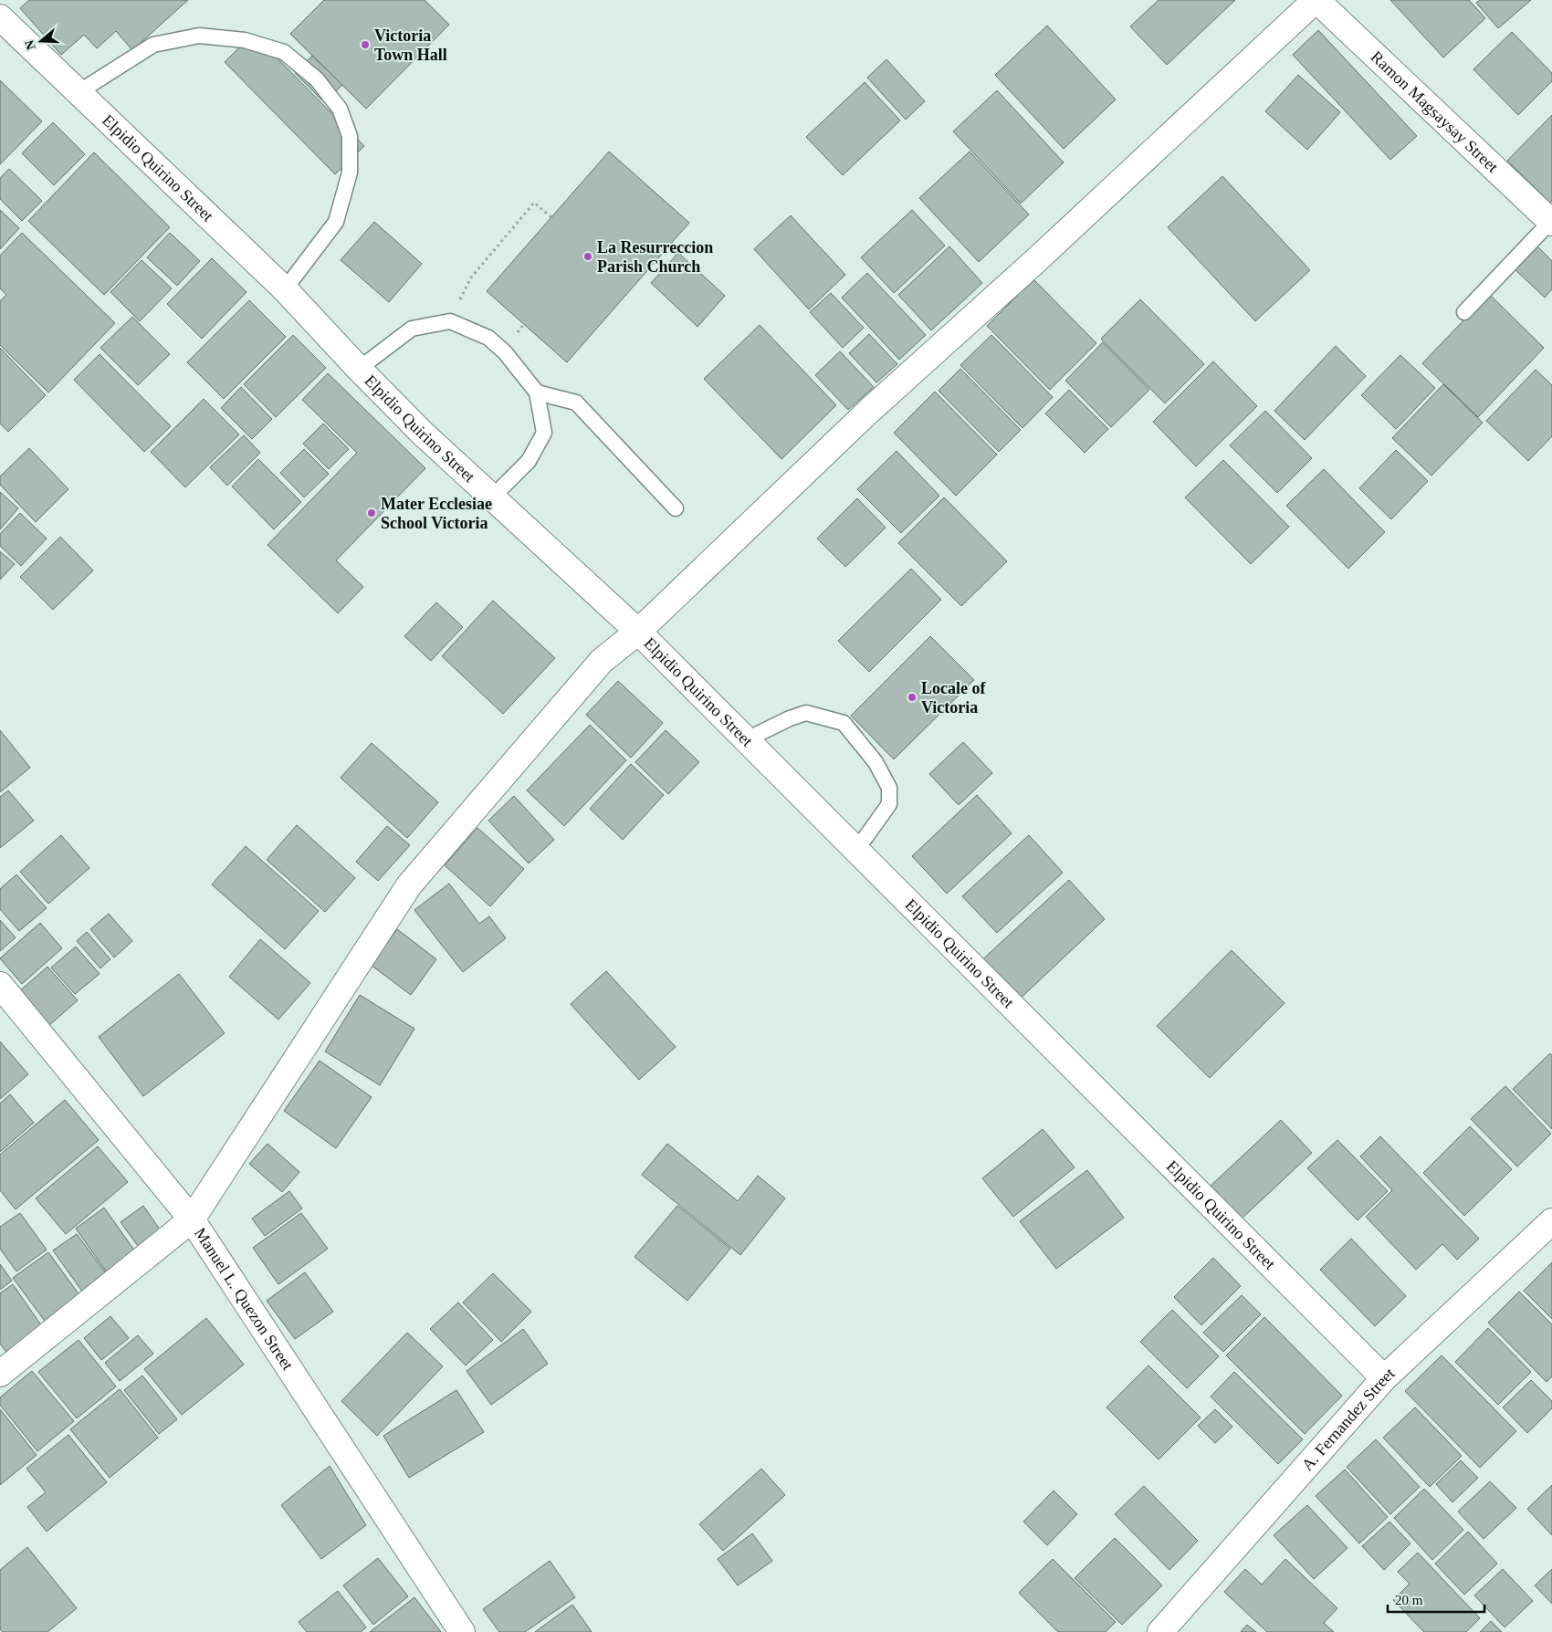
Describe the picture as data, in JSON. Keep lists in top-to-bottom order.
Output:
{
  "streets": {
    "street": [
      "Ramon Magsaysay Street",
      "Elpidio Quirino Street",
      "Manuel L. Quezon Street",
      "A. Fernandez Street"
    ]
  },
  "crossings": [
    ["Elpidio Quirino Street", "A. Fernandez Street"]
  ],
  "places": [
    "Victoria Town Hall",
    "La Resurreccion Parish Church",
    "Mater Ecclesiae School Victoria",
    "Locale of Victoria"
  ],
  "scale_bar": "20 m",
  "north": "left"
}
